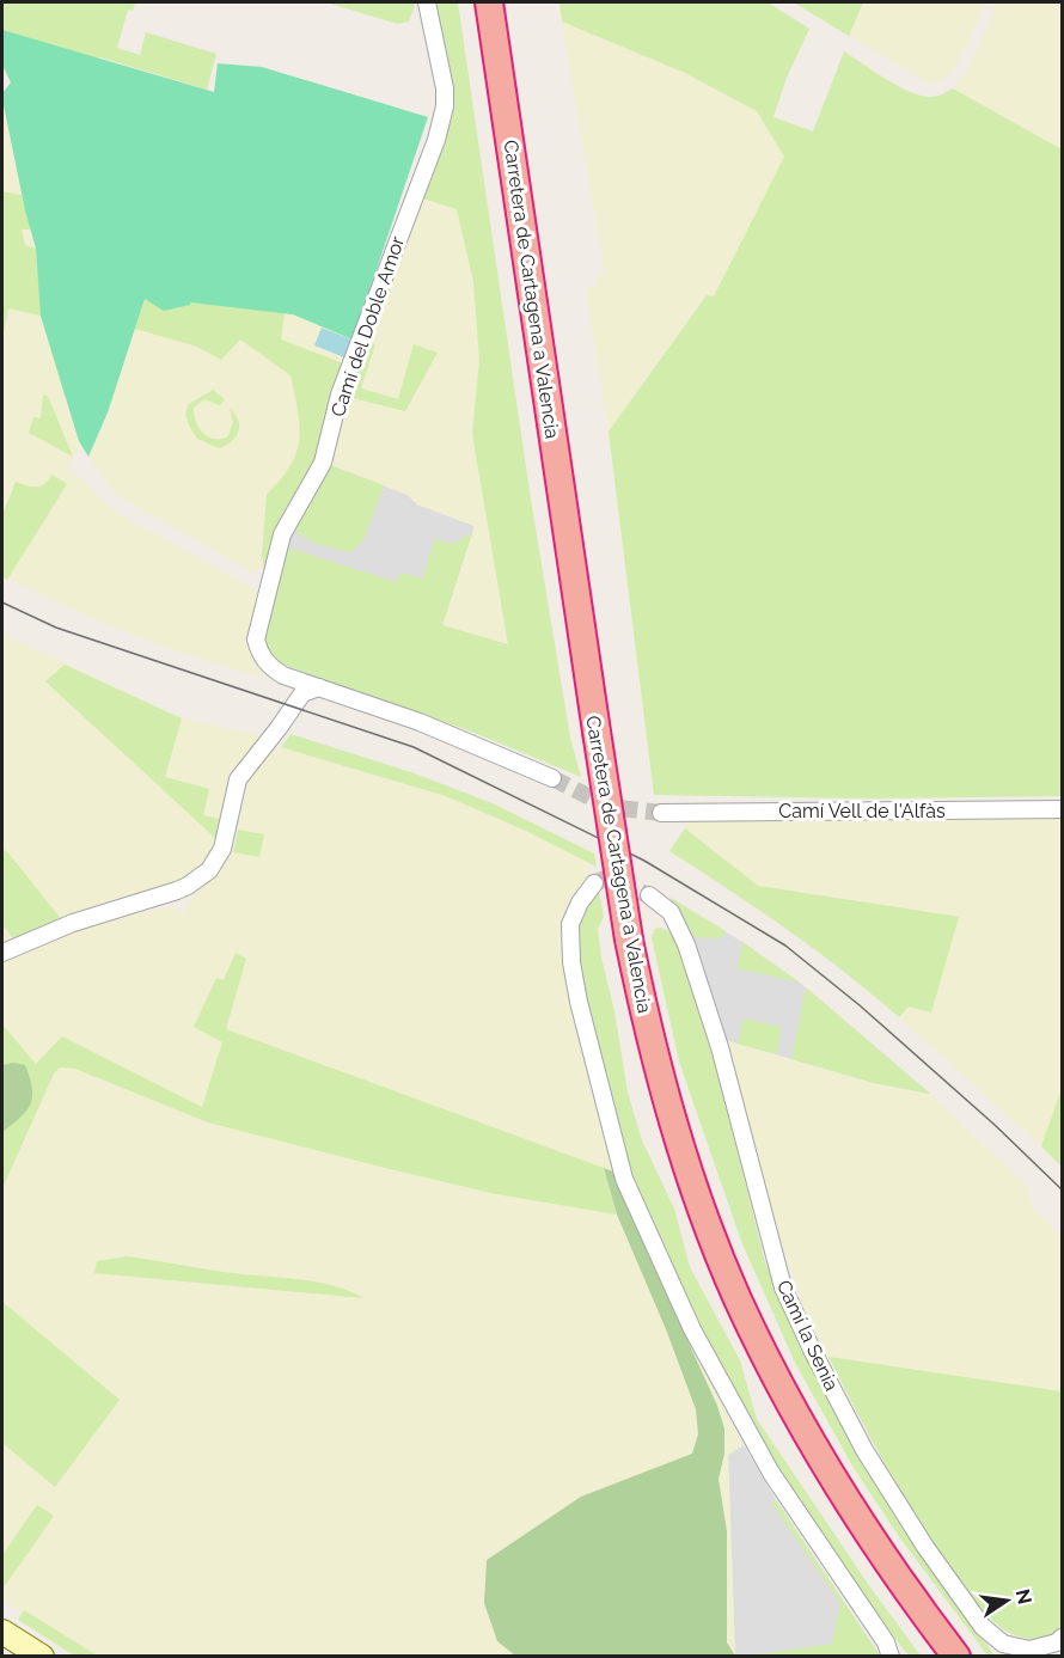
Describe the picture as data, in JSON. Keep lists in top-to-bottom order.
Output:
{
  "streets": {
    "highway": ["Carretera de Cartagena a Valencia"],
    "street": ["Camí del Doble Amor", "Camí Vell de l'Alfàs", "Camí la Senia"]
  },
  "north": "right"
}
